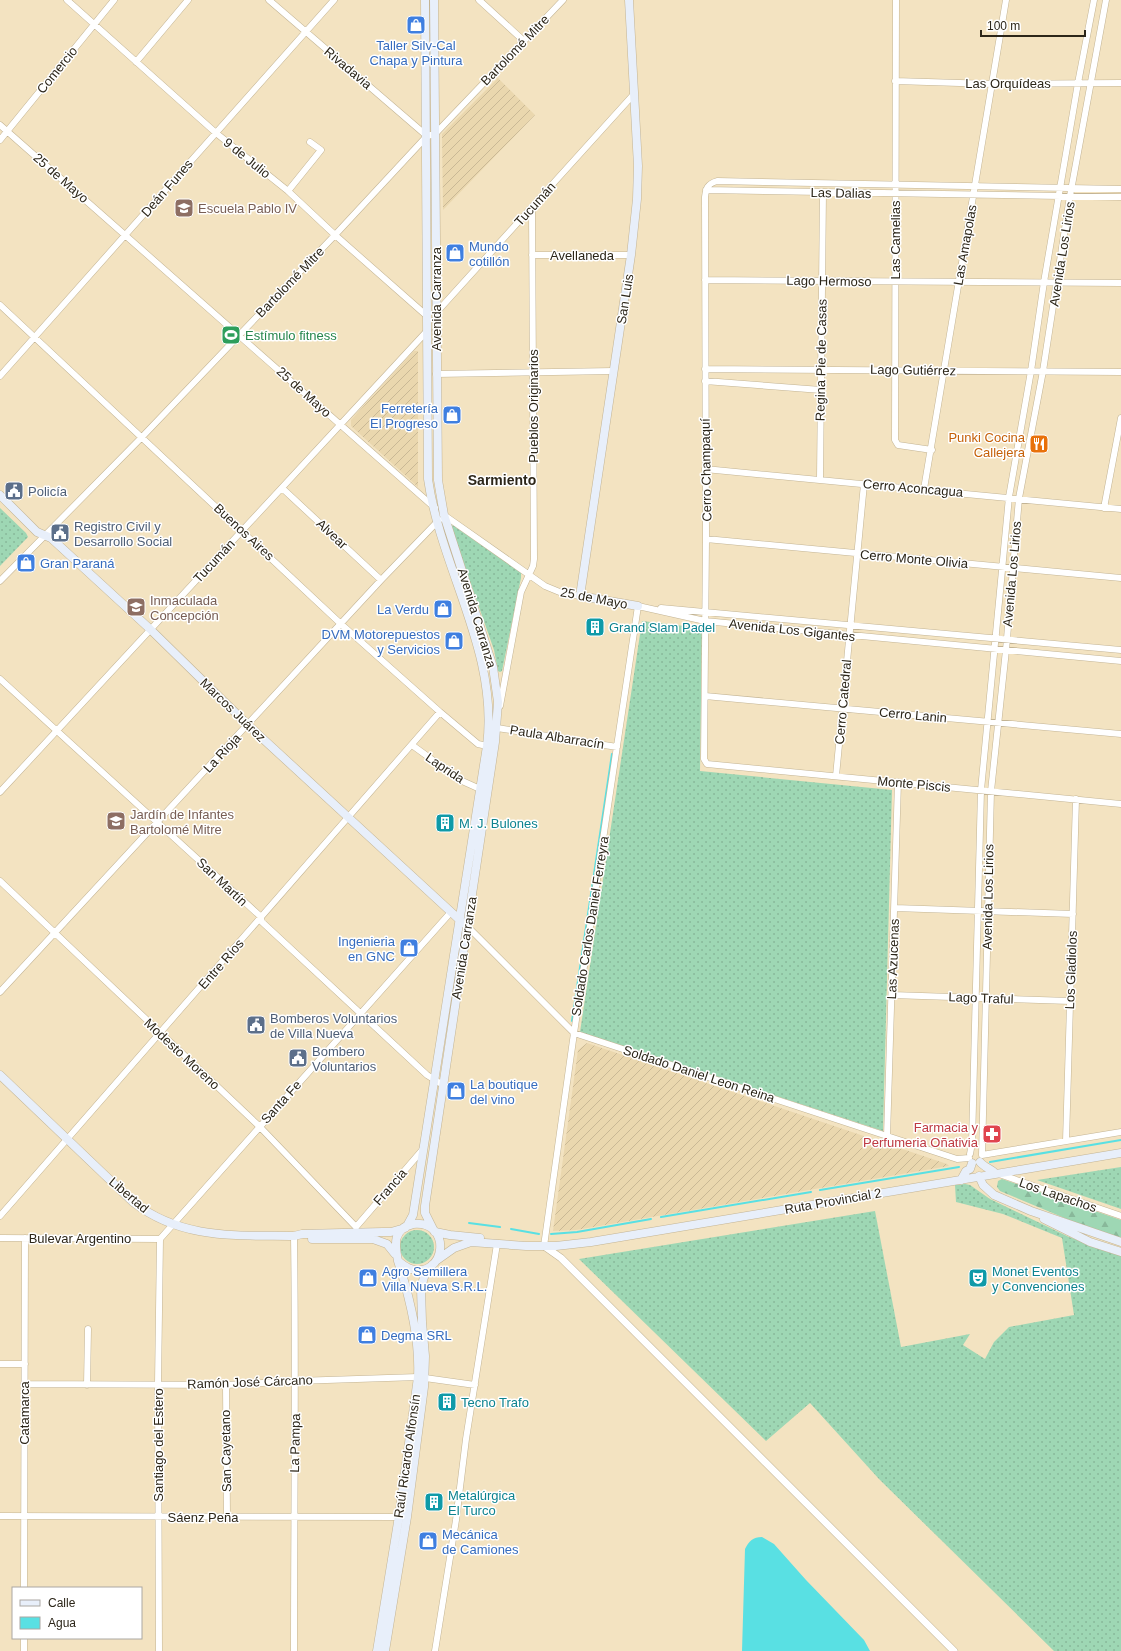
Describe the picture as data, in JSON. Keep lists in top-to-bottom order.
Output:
{
  "streets": {
    "main road": [
      "25 de Mayo",
      "Avenida Carranza",
      "San Luis",
      "Marcos Juárez",
      "Libertad",
      "Ruta Provincial 2",
      "Raúl Ricardo Alfonsín"
    ],
    "street": [
      "Bartolomé Mitre",
      "Rivadavia",
      "Comercio",
      "Las Orquídeas",
      "9 de Julio",
      "Deán Funes",
      "Las Dalias",
      "Tucumán",
      "Las Camelias",
      "Las Amapolas",
      "Avenida Los Lirios",
      "Avellaneda",
      "Lago Hermoso",
      "Regina Pie de Casas",
      "Lago Gutiérrez",
      "Pueblos Originarios",
      "Cerro Champaquí",
      "Cerro Aconcagua",
      "Buenos Aires",
      "Alvear",
      "Cerro Monte Olivia",
      "Avenida Los Gigantes",
      "Cerro Catedral",
      "Cerro Lanin",
      "Paula Albarracín",
      "La Rioja",
      "Laprida",
      "Monte Piscis",
      "San Martín",
      "Soldado Carlos Daniel Ferreyra",
      "Las Azucenas",
      "Entre Ríos",
      "Los Gladiolos",
      "Lago Traful",
      "Modesto Moreno",
      "Soldado Daniel Leon Reina",
      "Santa Fe",
      "Francia",
      "Los Lapachos",
      "Bulevar Argentino",
      "Ramón José Cárcano",
      "Catamarca",
      "La Pampa",
      "Santiago del Estero",
      "San Cayetano",
      "Sáenz Peña"
    ]
  },
  "crossings": [
    ["Bartolomé Mitre", "Rivadavia"],
    ["Bartolomé Mitre", "9 de Julio"],
    ["Bartolomé Mitre", "25 de Mayo"],
    ["Bartolomé Mitre", "Avenida Carranza"],
    ["Bartolomé Mitre", "Buenos Aires"],
    ["Bartolomé Mitre", "Marcos Juárez"],
    ["Rivadavia", "Deán Funes"],
    ["Rivadavia", "Avenida Carranza"],
    ["Comercio", "9 de Julio"],
    ["Comercio", "25 de Mayo"],
    ["Las Orquídeas", "Las Camelias"],
    ["Las Orquídeas", "Las Amapolas"],
    ["Las Orquídeas", "Avenida Los Lirios"],
    ["9 de Julio", "Deán Funes"],
    ["9 de Julio", "Tucumán"],
    ["9 de Julio", "Avenida Carranza"],
    ["25 de Mayo", "Deán Funes"],
    ["25 de Mayo", "Tucumán"],
    ["25 de Mayo", "Avenida Carranza"],
    ["25 de Mayo", "San Luis"],
    ["25 de Mayo", "Pueblos Originarios"],
    ["25 de Mayo", "Avenida Los Gigantes"],
    ["25 de Mayo", "La Rioja"],
    ["25 de Mayo", "Soldado Carlos Daniel Ferreyra"],
    ["Deán Funes", "Buenos Aires"],
    ["Las Dalias", "Las Camelias"],
    ["Las Dalias", "Las Amapolas"],
    ["Las Dalias", "Avenida Los Lirios"],
    ["Las Dalias", "Regina Pie de Casas"],
    ["Las Dalias", "Cerro Champaquí"],
    ["Tucumán", "Avenida Carranza"],
    ["Tucumán", "San Luis"],
    ["Tucumán", "Pueblos Originarios"],
    ["Tucumán", "Buenos Aires"],
    ["Tucumán", "Alvear"],
    ["Tucumán", "Marcos Juárez"],
    ["Tucumán", "San Martín"],
    ["Las Camelias", "Las Amapolas"],
    ["Las Camelias", "Lago Hermoso"],
    ["Las Camelias", "Lago Gutiérrez"],
    ["Las Amapolas", "Lago Hermoso"],
    ["Las Amapolas", "Lago Gutiérrez"],
    ["Las Amapolas", "Cerro Aconcagua"],
    ["Avenida Los Lirios", "Lago Hermoso"],
    ["Avenida Los Lirios", "Lago Gutiérrez"],
    ["Avenida Los Lirios", "Cerro Aconcagua"],
    ["Avenida Los Lirios", "Cerro Monte Olivia"],
    ["Avenida Los Lirios", "Avenida Los Gigantes"],
    ["Avenida Los Lirios", "Cerro Lanin"],
    ["Avenida Los Lirios", "Monte Piscis"],
    ["Avenida Los Lirios", "Lago Traful"],
    ["Avenida Los Lirios", "Soldado Daniel Leon Reina"],
    ["Avellaneda", "San Luis"],
    ["Avellaneda", "Pueblos Originarios"],
    ["Lago Hermoso", "Regina Pie de Casas"],
    ["Lago Hermoso", "Cerro Champaquí"],
    ["Avenida Carranza", "Pueblos Originarios"],
    ["Avenida Carranza", "Buenos Aires"],
    ["Avenida Carranza", "Marcos Juárez"],
    ["Avenida Carranza", "Paula Albarracín"],
    ["Avenida Carranza", "La Rioja"],
    ["Avenida Carranza", "Laprida"],
    ["Avenida Carranza", "San Martín"],
    ["Avenida Carranza", "Soldado Daniel Leon Reina"],
    ["Avenida Carranza", "Francia"],
    ["Avenida Carranza", "Libertad"],
    ["Avenida Carranza", "Raúl Ricardo Alfonsín"],
    ["Regina Pie de Casas", "Lago Gutiérrez"],
    ["Regina Pie de Casas", "Cerro Aconcagua"],
    ["Lago Gutiérrez", "Cerro Champaquí"],
    ["Pueblos Originarios", "Paula Albarracín"],
    ["Cerro Champaquí", "Cerro Aconcagua"],
    ["Cerro Champaquí", "Cerro Monte Olivia"],
    ["Cerro Champaquí", "Avenida Los Gigantes"],
    ["Cerro Champaquí", "Cerro Lanin"],
    ["Cerro Champaquí", "Monte Piscis"],
    ["Cerro Aconcagua", "Cerro Catedral"],
    ["Buenos Aires", "La Rioja"],
    ["Buenos Aires", "Entre Ríos"],
    ["Alvear", "La Rioja"],
    ["Cerro Monte Olivia", "Cerro Catedral"],
    ["Avenida Los Gigantes", "Cerro Catedral"],
    ["Avenida Los Gigantes", "Soldado Carlos Daniel Ferreyra"],
    ["Cerro Catedral", "Cerro Lanin"],
    ["Cerro Catedral", "Monte Piscis"],
    ["Marcos Juárez", "La Rioja"],
    ["Marcos Juárez", "Entre Ríos"],
    ["Marcos Juárez", "Soldado Daniel Leon Reina"],
    ["Marcos Juárez", "Santa Fe"],
    ["Paula Albarracín", "Soldado Carlos Daniel Ferreyra"],
    ["La Rioja", "San Martín"],
    ["La Rioja", "Modesto Moreno"],
    ["Laprida", "Entre Ríos"],
    ["Monte Piscis", "Las Azucenas"],
    ["Monte Piscis", "Los Gladiolos"],
    ["San Martín", "Entre Ríos"],
    ["San Martín", "Santa Fe"],
    ["Soldado Carlos Daniel Ferreyra", "Soldado Daniel Leon Reina"],
    ["Soldado Carlos Daniel Ferreyra", "Ruta Provincial 2"],
    ["Las Azucenas", "Lago Traful"],
    ["Las Azucenas", "Soldado Daniel Leon Reina"],
    ["Entre Ríos", "Modesto Moreno"],
    ["Entre Ríos", "Libertad"],
    ["Los Gladiolos", "Lago Traful"],
    ["Los Gladiolos", "Soldado Daniel Leon Reina"],
    ["Modesto Moreno", "Santa Fe"],
    ["Modesto Moreno", "Francia"],
    ["Modesto Moreno", "Libertad"],
    ["Santa Fe", "Libertad"],
    ["Santa Fe", "Bulevar Argentino"],
    ["Santa Fe", "Santiago del Estero"],
    ["Francia", "Libertad"],
    ["Libertad", "La Pampa"],
    ["Libertad", "Raúl Ricardo Alfonsín"],
    ["Los Lapachos", "Ruta Provincial 2"],
    ["Bulevar Argentino", "Catamarca"],
    ["Bulevar Argentino", "Santiago del Estero"],
    ["Ramón José Cárcano", "Catamarca"],
    ["Ramón José Cárcano", "La Pampa"],
    ["Ramón José Cárcano", "Santiago del Estero"],
    ["Ramón José Cárcano", "San Cayetano"],
    ["Ramón José Cárcano", "Raúl Ricardo Alfonsín"],
    ["Catamarca", "Sáenz Peña"],
    ["La Pampa", "Sáenz Peña"],
    ["Santiago del Estero", "Sáenz Peña"],
    ["San Cayetano", "Sáenz Peña"],
    ["Raúl Ricardo Alfonsín", "Sáenz Peña"]
  ],
  "districts": ["Sarmiento"],
  "places": {
    "shop": [
      "Taller Silv-Cal Chapa y Pintura",
      "Mundo cotillón",
      "Ferretería El Progreso",
      "Gran Paraná",
      "La Verdu",
      "DVM Motorepuestos y Servicios",
      "Ingenieria en GNC",
      "La boutique del vino",
      "Agro Semillera Villa Nueva S.R.L.",
      "Degma SRL",
      "Mecánica de Camiones"
    ],
    "school or university": ["Escuela Pablo IV", "Inmaculada Concepción", "Jardín de Infantes Bartolomé Mitre"],
    "sports": ["Estímulo fitness"],
    "restaurant": ["Punki Cocina Callejera"],
    "public building": [
      "Policía",
      "Registro Civil y Desarrollo Social",
      "Bomberos Voluntarios de Villa Nueva",
      "Bombero Voluntarios"
    ],
    "building": [
      "Grand Slam Padel",
      "M. J. Bulones",
      "Tecno Trafo",
      "Metalúrgica El Turco"
    ],
    "pharmacy": ["Farmacia y Perfumeria Oñativia"],
    "theatre": ["Monet Eventos y Convenciones"]
  },
  "legend": ["Calle", "Agua"],
  "scale_bar": "100 m"
}
